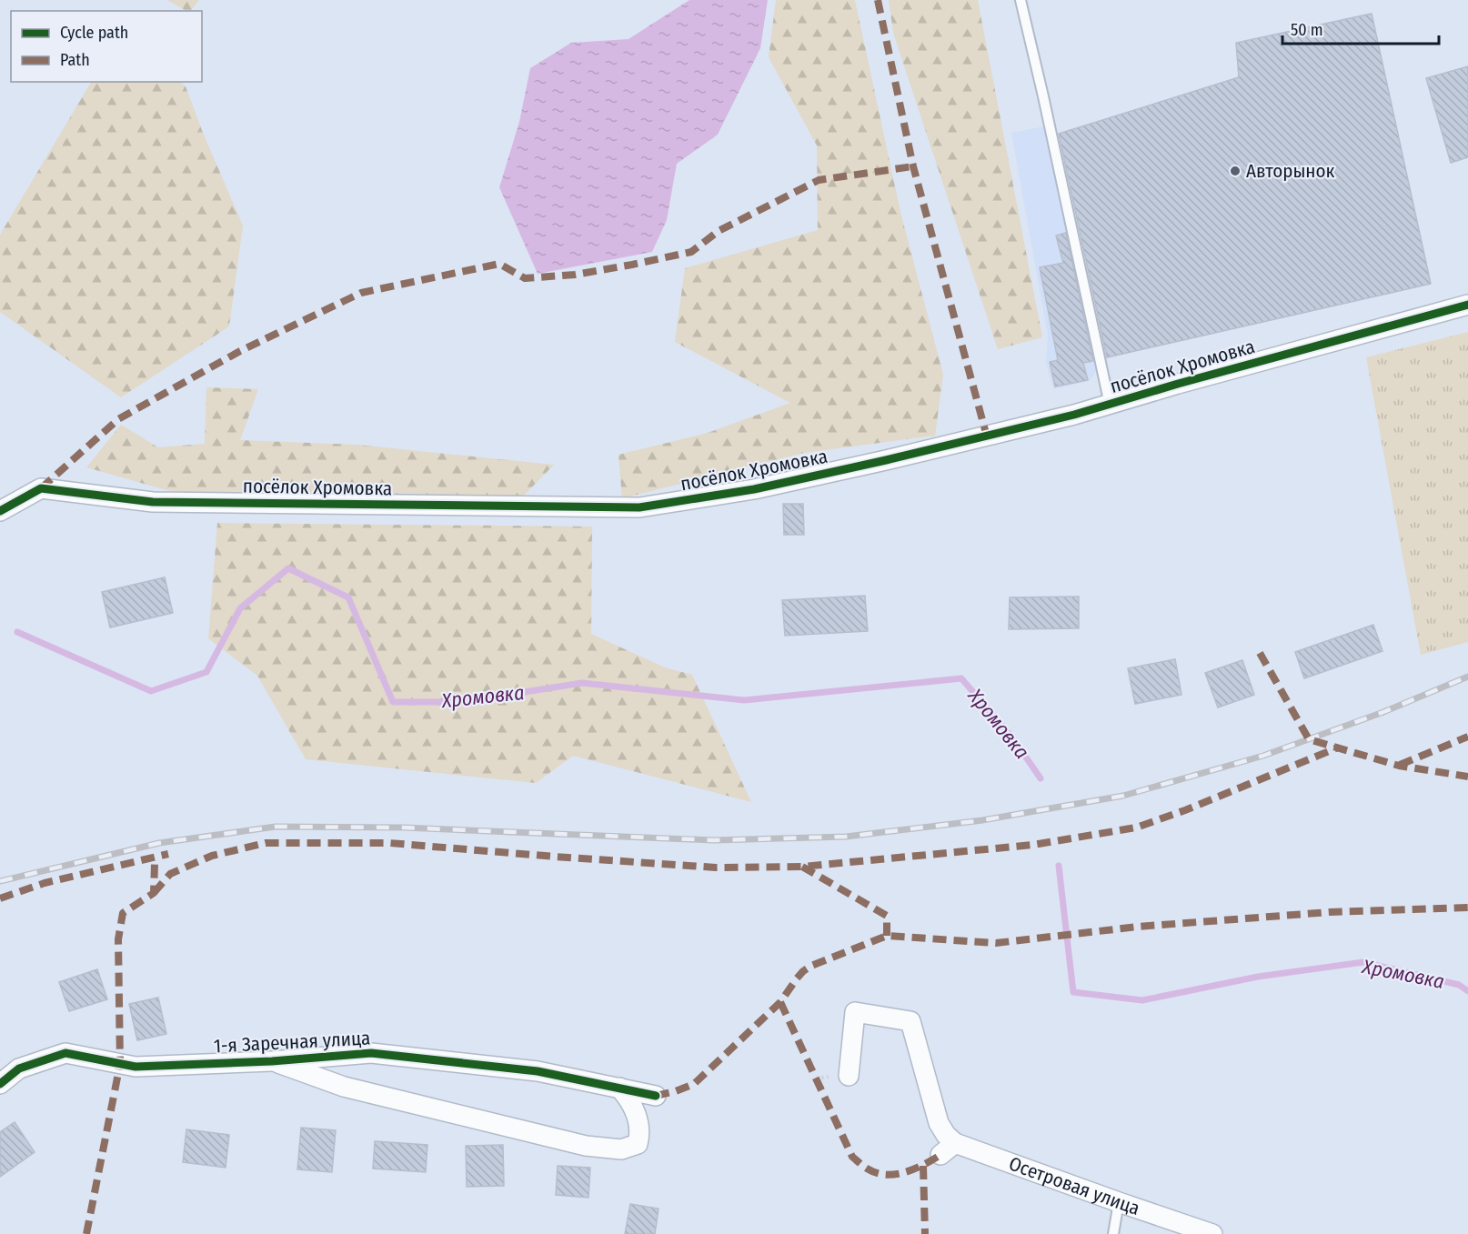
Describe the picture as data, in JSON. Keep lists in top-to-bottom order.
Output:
{
  "streets": {
    "street": ["посёлок Хромовка", "1-я Заречная улица", "Осетровая улица"]
  },
  "water": ["Хромовка"],
  "places": ["Авторынок"],
  "legend": ["Cycle path", "Path"],
  "scale_bar": "50 m"
}
